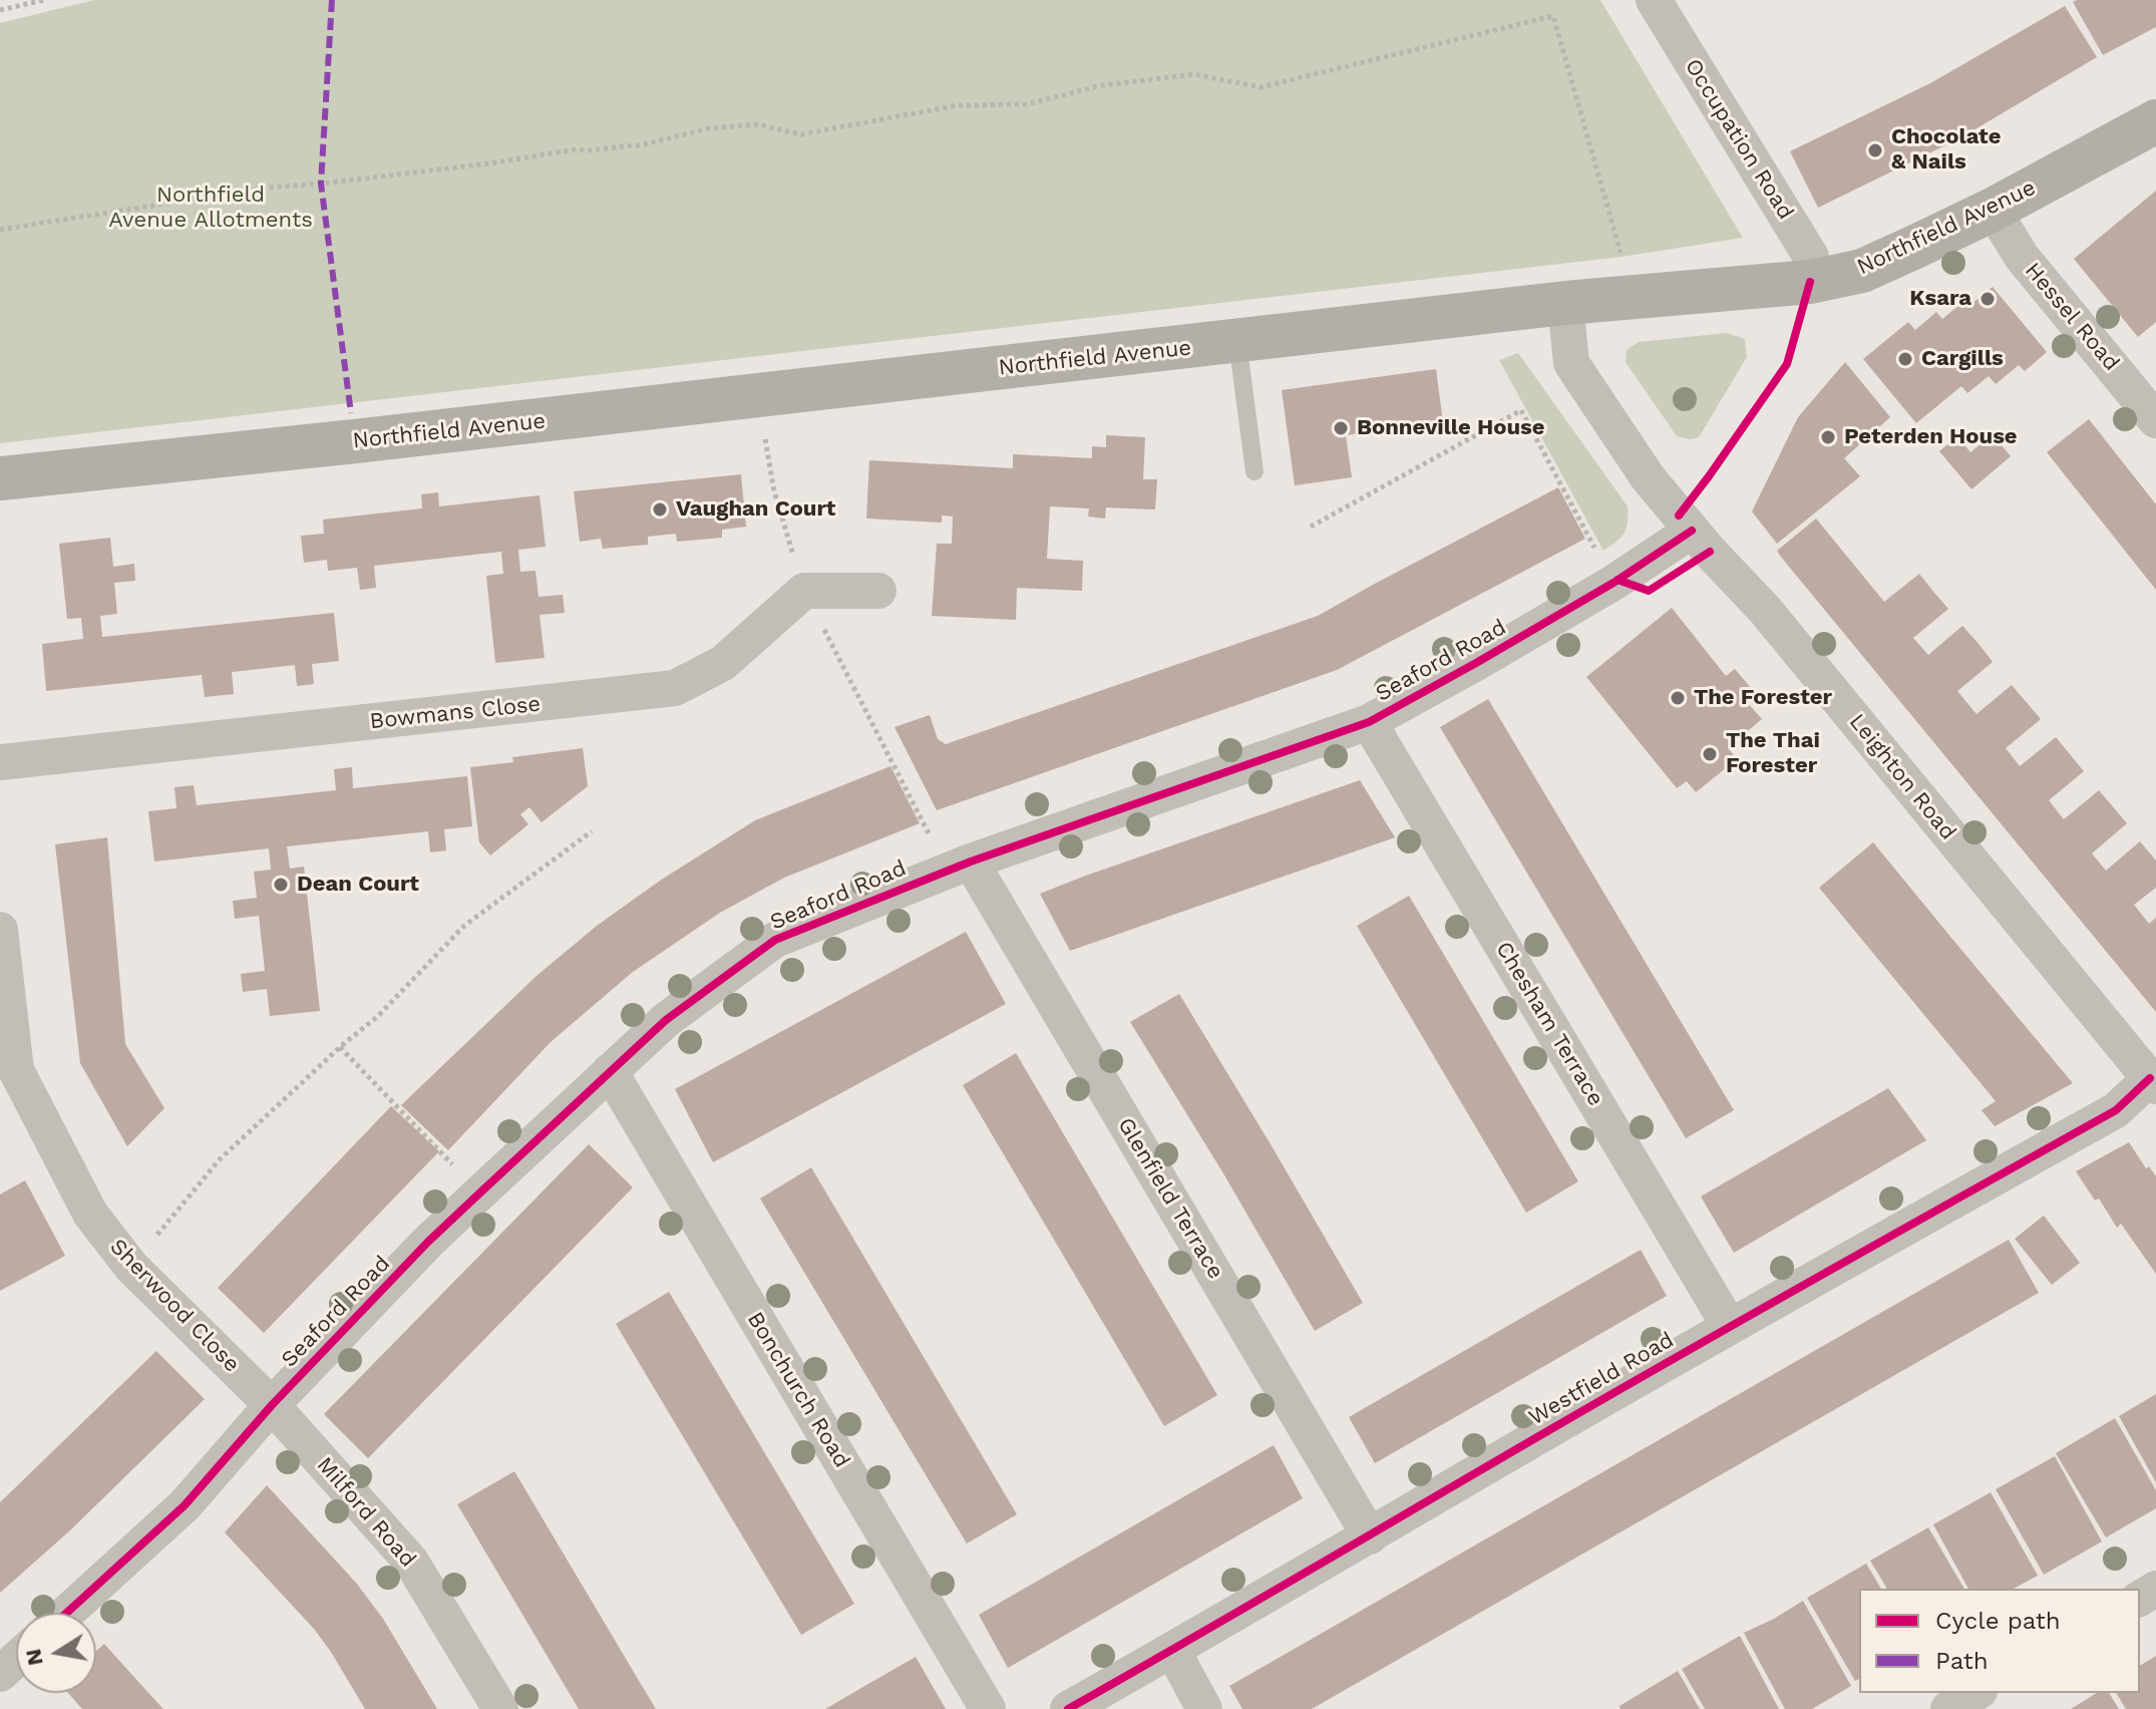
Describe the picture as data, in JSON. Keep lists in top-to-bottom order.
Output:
{
  "streets": {
    "main road": ["Northfield Avenue"],
    "street": [
      "Occupation Road",
      "Hessel Road",
      "Seaford Road",
      "Bowmans Close",
      "Leighton Road",
      "Chesham Terrace",
      "Glenfield Terrace",
      "Sherwood Close",
      "Westfield Road",
      "Bonchurch Road",
      "Milford Road"
    ]
  },
  "crossings": [
    ["Occupation Road", "Northfield Avenue"],
    ["Northfield Avenue", "Hessel Road"],
    ["Northfield Avenue", "Leighton Road"],
    ["Seaford Road", "Leighton Road"],
    ["Seaford Road", "Chesham Terrace"],
    ["Seaford Road", "Glenfield Terrace"],
    ["Seaford Road", "Sherwood Close"],
    ["Seaford Road", "Bonchurch Road"],
    ["Seaford Road", "Milford Road"],
    ["Leighton Road", "Westfield Road"],
    ["Chesham Terrace", "Westfield Road"],
    ["Glenfield Terrace", "Westfield Road"],
    ["Sherwood Close", "Milford Road"]
  ],
  "parks": ["Northfield Avenue Allotments"],
  "places": [
    "Chocolate & Nails",
    "Ksara",
    "Cargills",
    "Bonneville House",
    "Peterden House",
    "Vaughan Court",
    "The Forester",
    "The Thai Forester",
    "Dean Court"
  ],
  "legend": ["Cycle path", "Path"],
  "north": "left"
}
